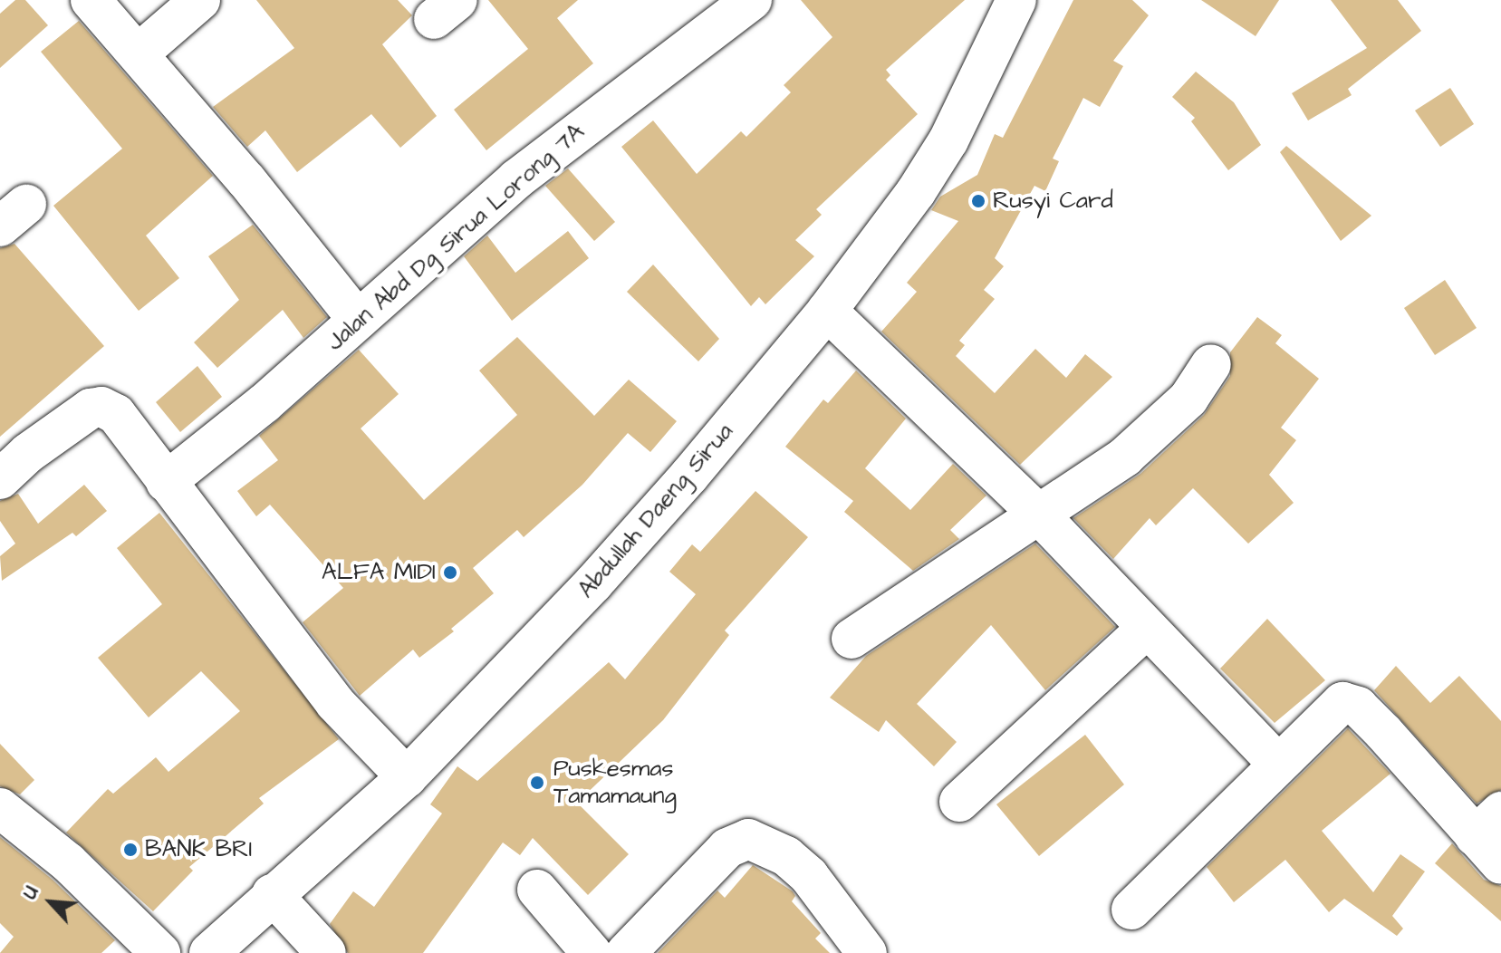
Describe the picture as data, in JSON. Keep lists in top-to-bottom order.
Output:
{
  "streets": {
    "street": ["Jalan Abd Dg Sirua Lorong 7A", "Abdullah Daeng Sirua"]
  },
  "places": [
    "Rusyi Card",
    "ALFA MIDI",
    "Puskesmas Tamamaung",
    "BANK BRI"
  ],
  "north": "top left"
}
